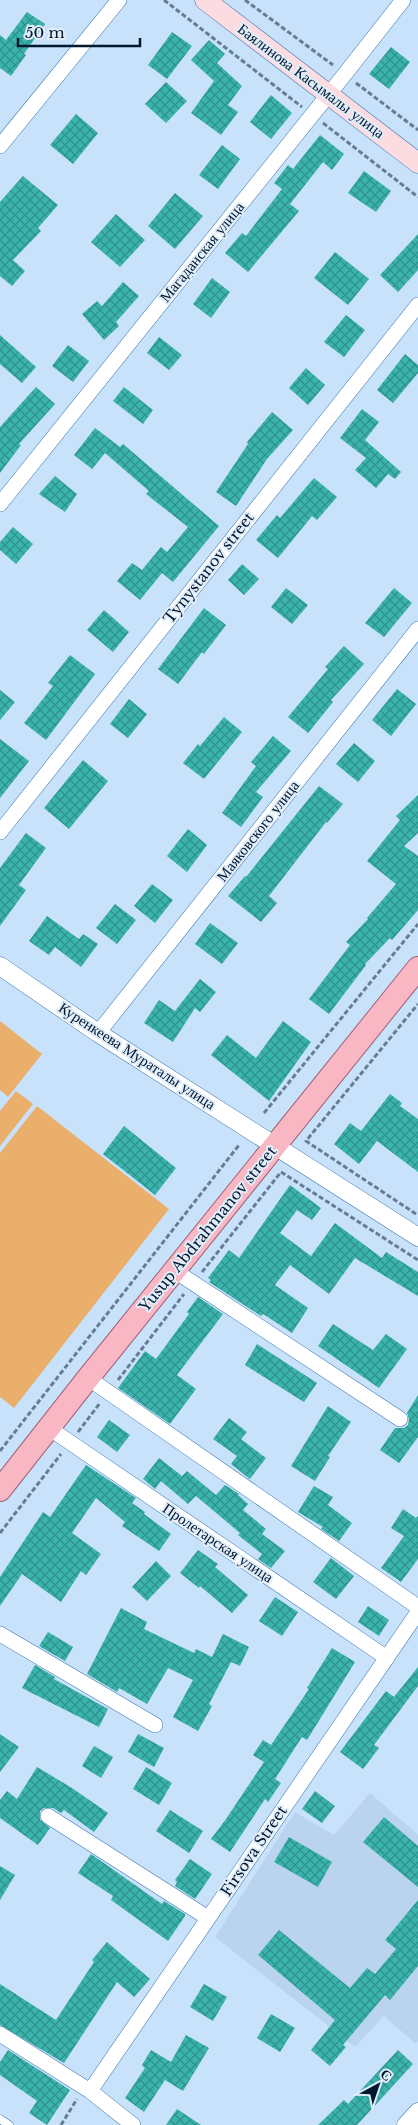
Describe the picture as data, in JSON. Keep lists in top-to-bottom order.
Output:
{
  "streets": {
    "main road": ["Баялинова Касымалы улица", "Yusup Abdrahmanov street"],
    "street": [
      "Магаданская улица",
      "Tynystanov street",
      "Маяковского улица",
      "Куренкеева Мураталы улица",
      "Пролетарская улица",
      "Firsova Street"
    ]
  },
  "crossings": [
    ["Баялинова Касымалы улица", "Магаданская улица"],
    ["Маяковского улица", "Куренкеева Мураталы улица"],
    ["Куренкеева Мураталы улица", "Yusup Abdrahmanov street"],
    ["Yusup Abdrahmanov street", "Пролетарская улица"],
    ["Пролетарская улица", "Firsova Street"]
  ],
  "scale_bar": "50 m",
  "north": "top right"
}
